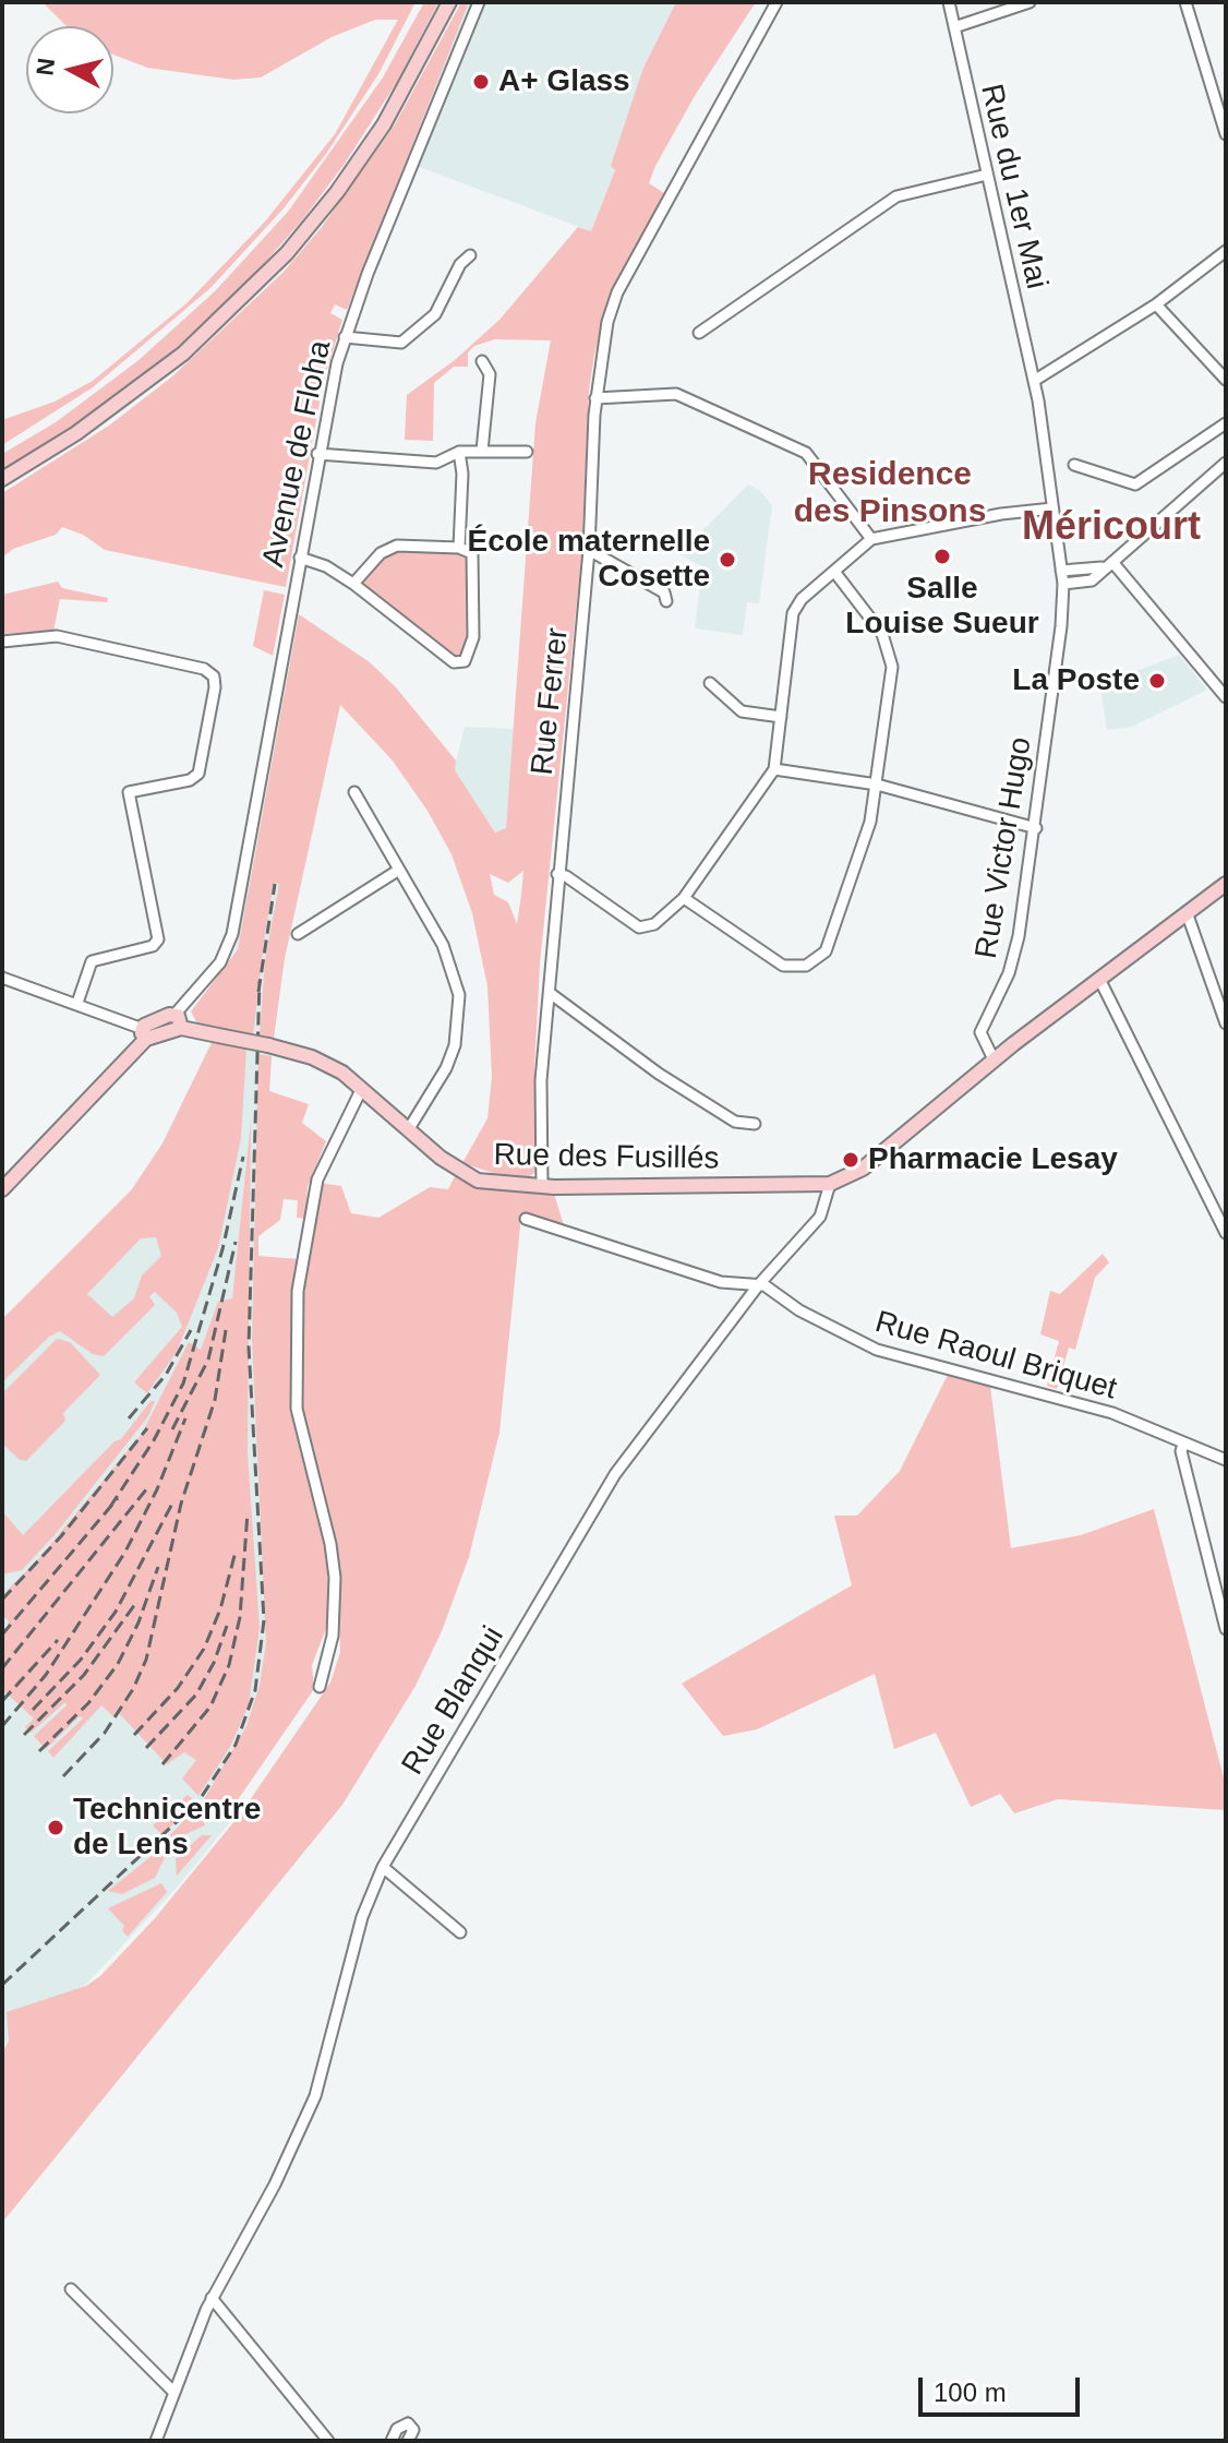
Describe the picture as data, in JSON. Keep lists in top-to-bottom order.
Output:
{
  "streets": {
    "street": [
      "Rue du 1er Mai",
      "Avenue de Floha",
      "Rue Ferrer",
      "Rue Victor Hugo",
      "Rue des Fusillés",
      "Rue Raoul Briquet",
      "Rue Blanqui"
    ]
  },
  "crossings": [
    ["Rue du 1er Mai", "Rue Victor Hugo"],
    ["Avenue de Floha", "Rue des Fusillés"],
    ["Rue Ferrer", "Rue des Fusillés"],
    ["Rue des Fusillés", "Rue Blanqui"],
    ["Rue Raoul Briquet", "Rue Blanqui"]
  ],
  "districts": ["Residence des Pinsons", "Méricourt"],
  "places": [
    "A+ Glass",
    "Salle Louise Sueur",
    "École maternelle Cosette",
    "La Poste",
    "Pharmacie Lesay",
    "Technicentre de Lens"
  ],
  "scale_bar": "100 m",
  "north": "left"
}
